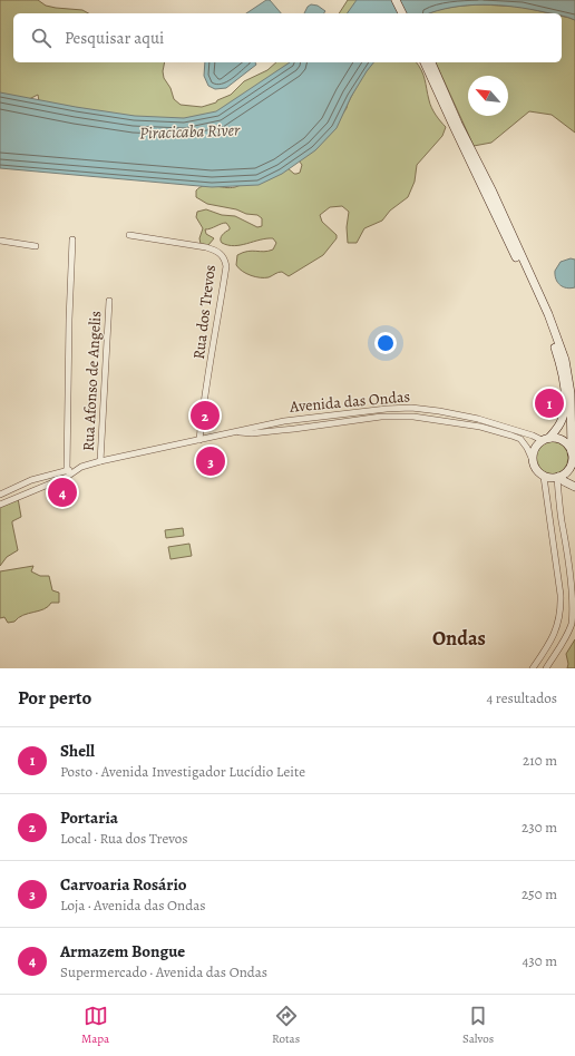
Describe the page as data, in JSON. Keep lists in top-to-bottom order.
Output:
{
  "streets": {
    "street": ["Rua dos Trevos", "Rua Afonso de Angelis", "Avenida das Ondas"]
  },
  "crossings": [
    ["Rua dos Trevos", "Avenida das Ondas"],
    ["Rua Afonso de Angelis", "Avenida das Ondas"]
  ],
  "districts": ["Ondas"],
  "water": ["Piracicaba River"],
  "north": "top left",
  "page": {
    "search": "Pesquisar aqui",
    "pins": [
      "1",
      "2",
      "3",
      "4"
    ],
    "heading": ["Por perto", "4 resultados"],
    "list": [
      {
        "mark": "1",
        "name": "Shell",
        "note": "Posto · Avenida Investigador Lucídio Leite",
        "value": "210 m"
      },
      {
        "mark": "2",
        "name": "Portaria",
        "note": "Local · Rua dos Trevos",
        "value": "230 m"
      },
      {
        "mark": "3",
        "name": "Carvoaria Rosário",
        "note": "Loja · Avenida das Ondas",
        "value": "250 m"
      },
      {
        "mark": "4",
        "name": "Armazem Bongue",
        "note": "Supermercado · Avenida das Ondas",
        "value": "430 m"
      }
    ],
    "nav": ["Mapa", "Rotas", "Salvos"]
  }
}
